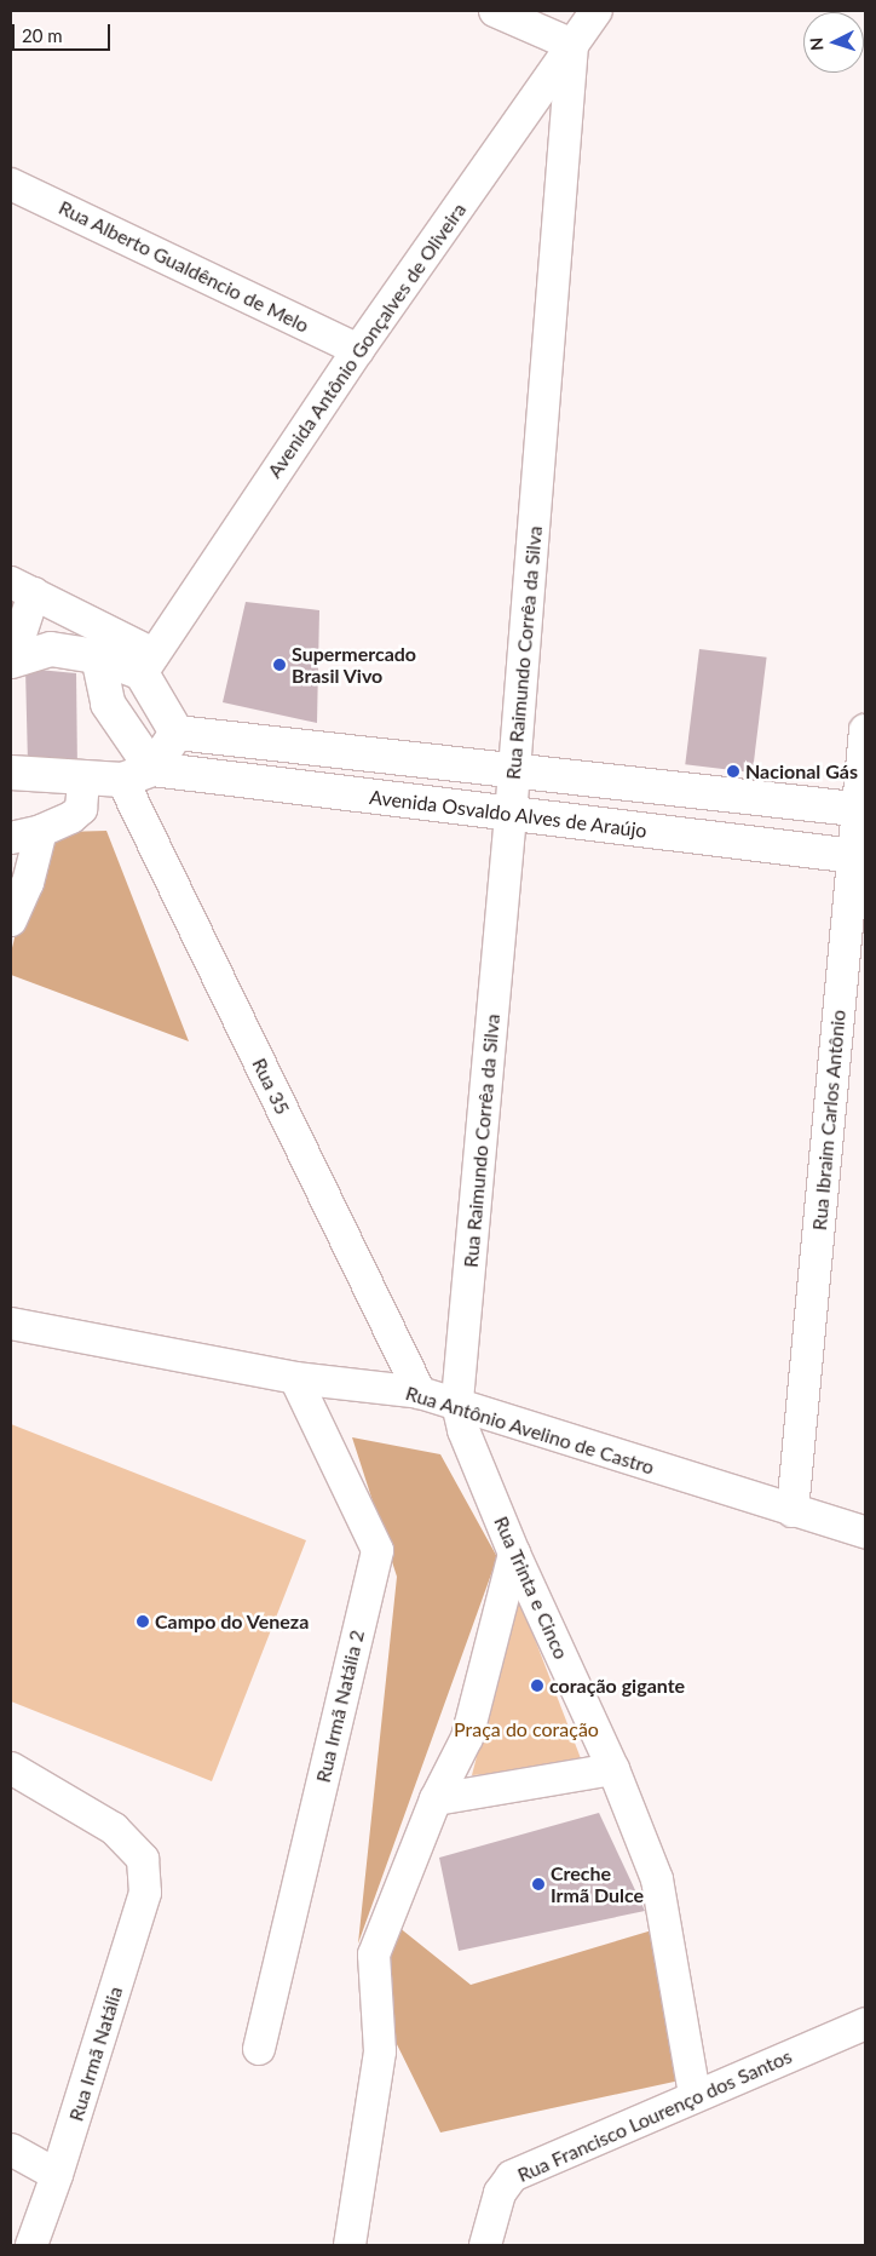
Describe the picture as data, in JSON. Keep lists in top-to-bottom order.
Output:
{
  "streets": {
    "street": [
      "Rua Alberto Gualdêncio de Melo",
      "Avenida Antônio Gonçalves de Oliveira",
      "Rua Raimundo Corrêa da Silva",
      "Avenida Osvaldo Alves de Araújo",
      "Rua 35",
      "Rua Ibraim Carlos Antônio",
      "Rua Antônio Avelino de Castro",
      "Rua Trinta e Cinco",
      "Rua Irmã Natália 2",
      "Rua Irmã Natália",
      "Rua Francisco Lourenço dos Santos"
    ]
  },
  "crossings": [
    ["Rua Alberto Gualdêncio de Melo", "Avenida Antônio Gonçalves de Oliveira"],
    ["Avenida Antônio Gonçalves de Oliveira", "Rua Raimundo Corrêa da Silva"],
    ["Rua Raimundo Corrêa da Silva", "Avenida Osvaldo Alves de Araújo"],
    ["Rua Raimundo Corrêa da Silva", "Rua Antônio Avelino de Castro"],
    ["Rua Raimundo Corrêa da Silva", "Rua Trinta e Cinco"],
    ["Avenida Osvaldo Alves de Araújo", "Rua 35"],
    ["Avenida Osvaldo Alves de Araújo", "Rua Ibraim Carlos Antônio"],
    ["Rua 35", "Rua Antônio Avelino de Castro"],
    ["Rua Ibraim Carlos Antônio", "Rua Antônio Avelino de Castro"],
    ["Rua Antônio Avelino de Castro", "Rua Trinta e Cinco"],
    ["Rua Antônio Avelino de Castro", "Rua Irmã Natália 2"],
    ["Rua Trinta e Cinco", "Rua Francisco Lourenço dos Santos"]
  ],
  "parks": ["Praça do coração"],
  "places": [
    "Supermercado Brasil Vivo",
    "Nacional Gás",
    "Campo do Veneza",
    "coração gigante",
    "Creche Irmã Dulce"
  ],
  "scale_bar": "20 m",
  "north": "left"
}
